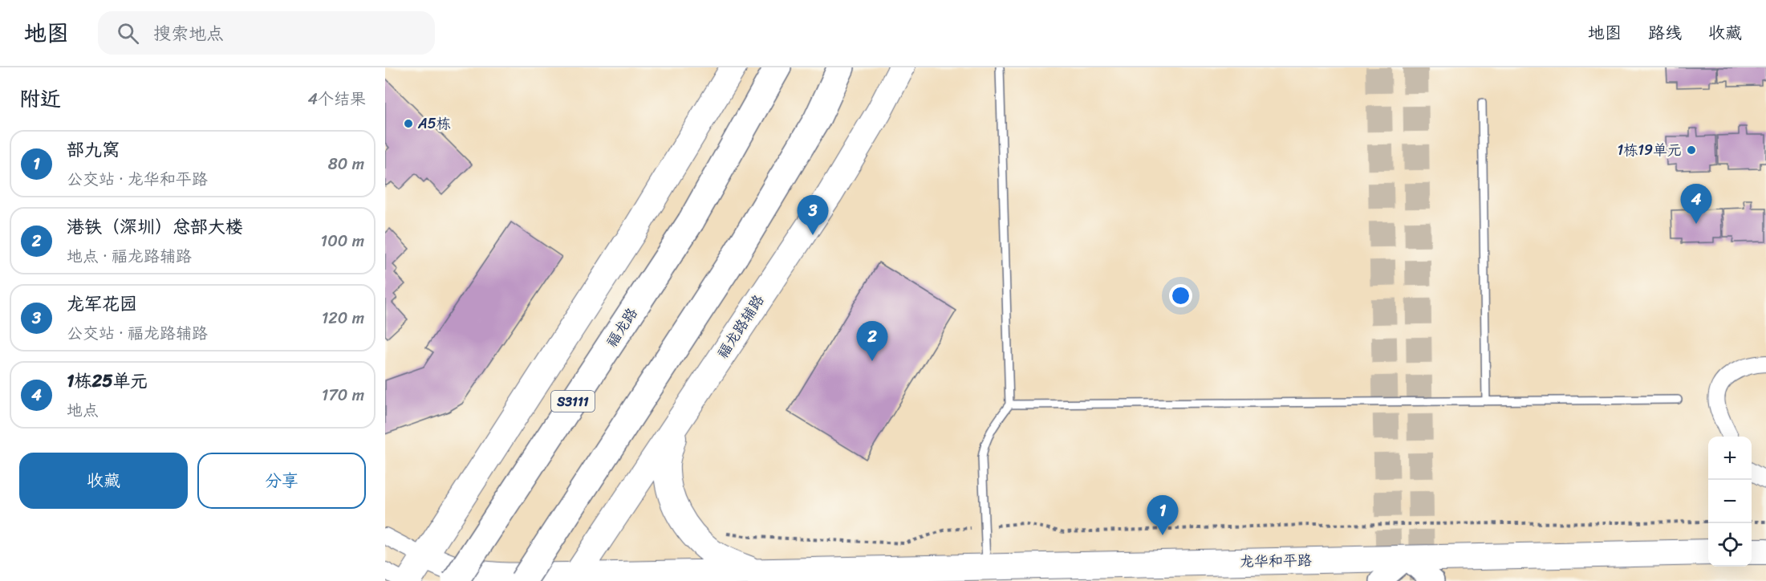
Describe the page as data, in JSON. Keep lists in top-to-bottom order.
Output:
{
  "streets": {
    "highway": ["福龙路", "S3111"],
    "main road": ["福龙路辅路", "龙华和平路"]
  },
  "crossings": [
    ["福龙路辅路", "龙华和平路"]
  ],
  "places": ["A5栋", "1栋19单元"],
  "page": {
    "header": "地图",
    "search": "搜索地点",
    "nav": ["地图", "路线", "收藏"],
    "heading": ["附近", "4个结果"],
    "list": [
      {
        "mark": "1",
        "name": "部九窝",
        "note": "公交站 · 龙华和平路",
        "value": "80 m"
      },
      {
        "mark": "2",
        "name": "港铁（深圳）总部大楼",
        "note": "地点 · 福龙路辅路",
        "value": "100 m"
      },
      {
        "mark": "3",
        "name": "龙军花园",
        "note": "公交站 · 福龙路辅路",
        "value": "120 m"
      },
      {
        "mark": "4",
        "name": "1栋25单元",
        "note": "地点",
        "value": "170 m"
      }
    ],
    "pins": [
      "4",
      "3",
      "2",
      "1"
    ],
    "map_buttons": ["+", "−"],
    "buttons": ["收藏", "分享"]
  }
}
